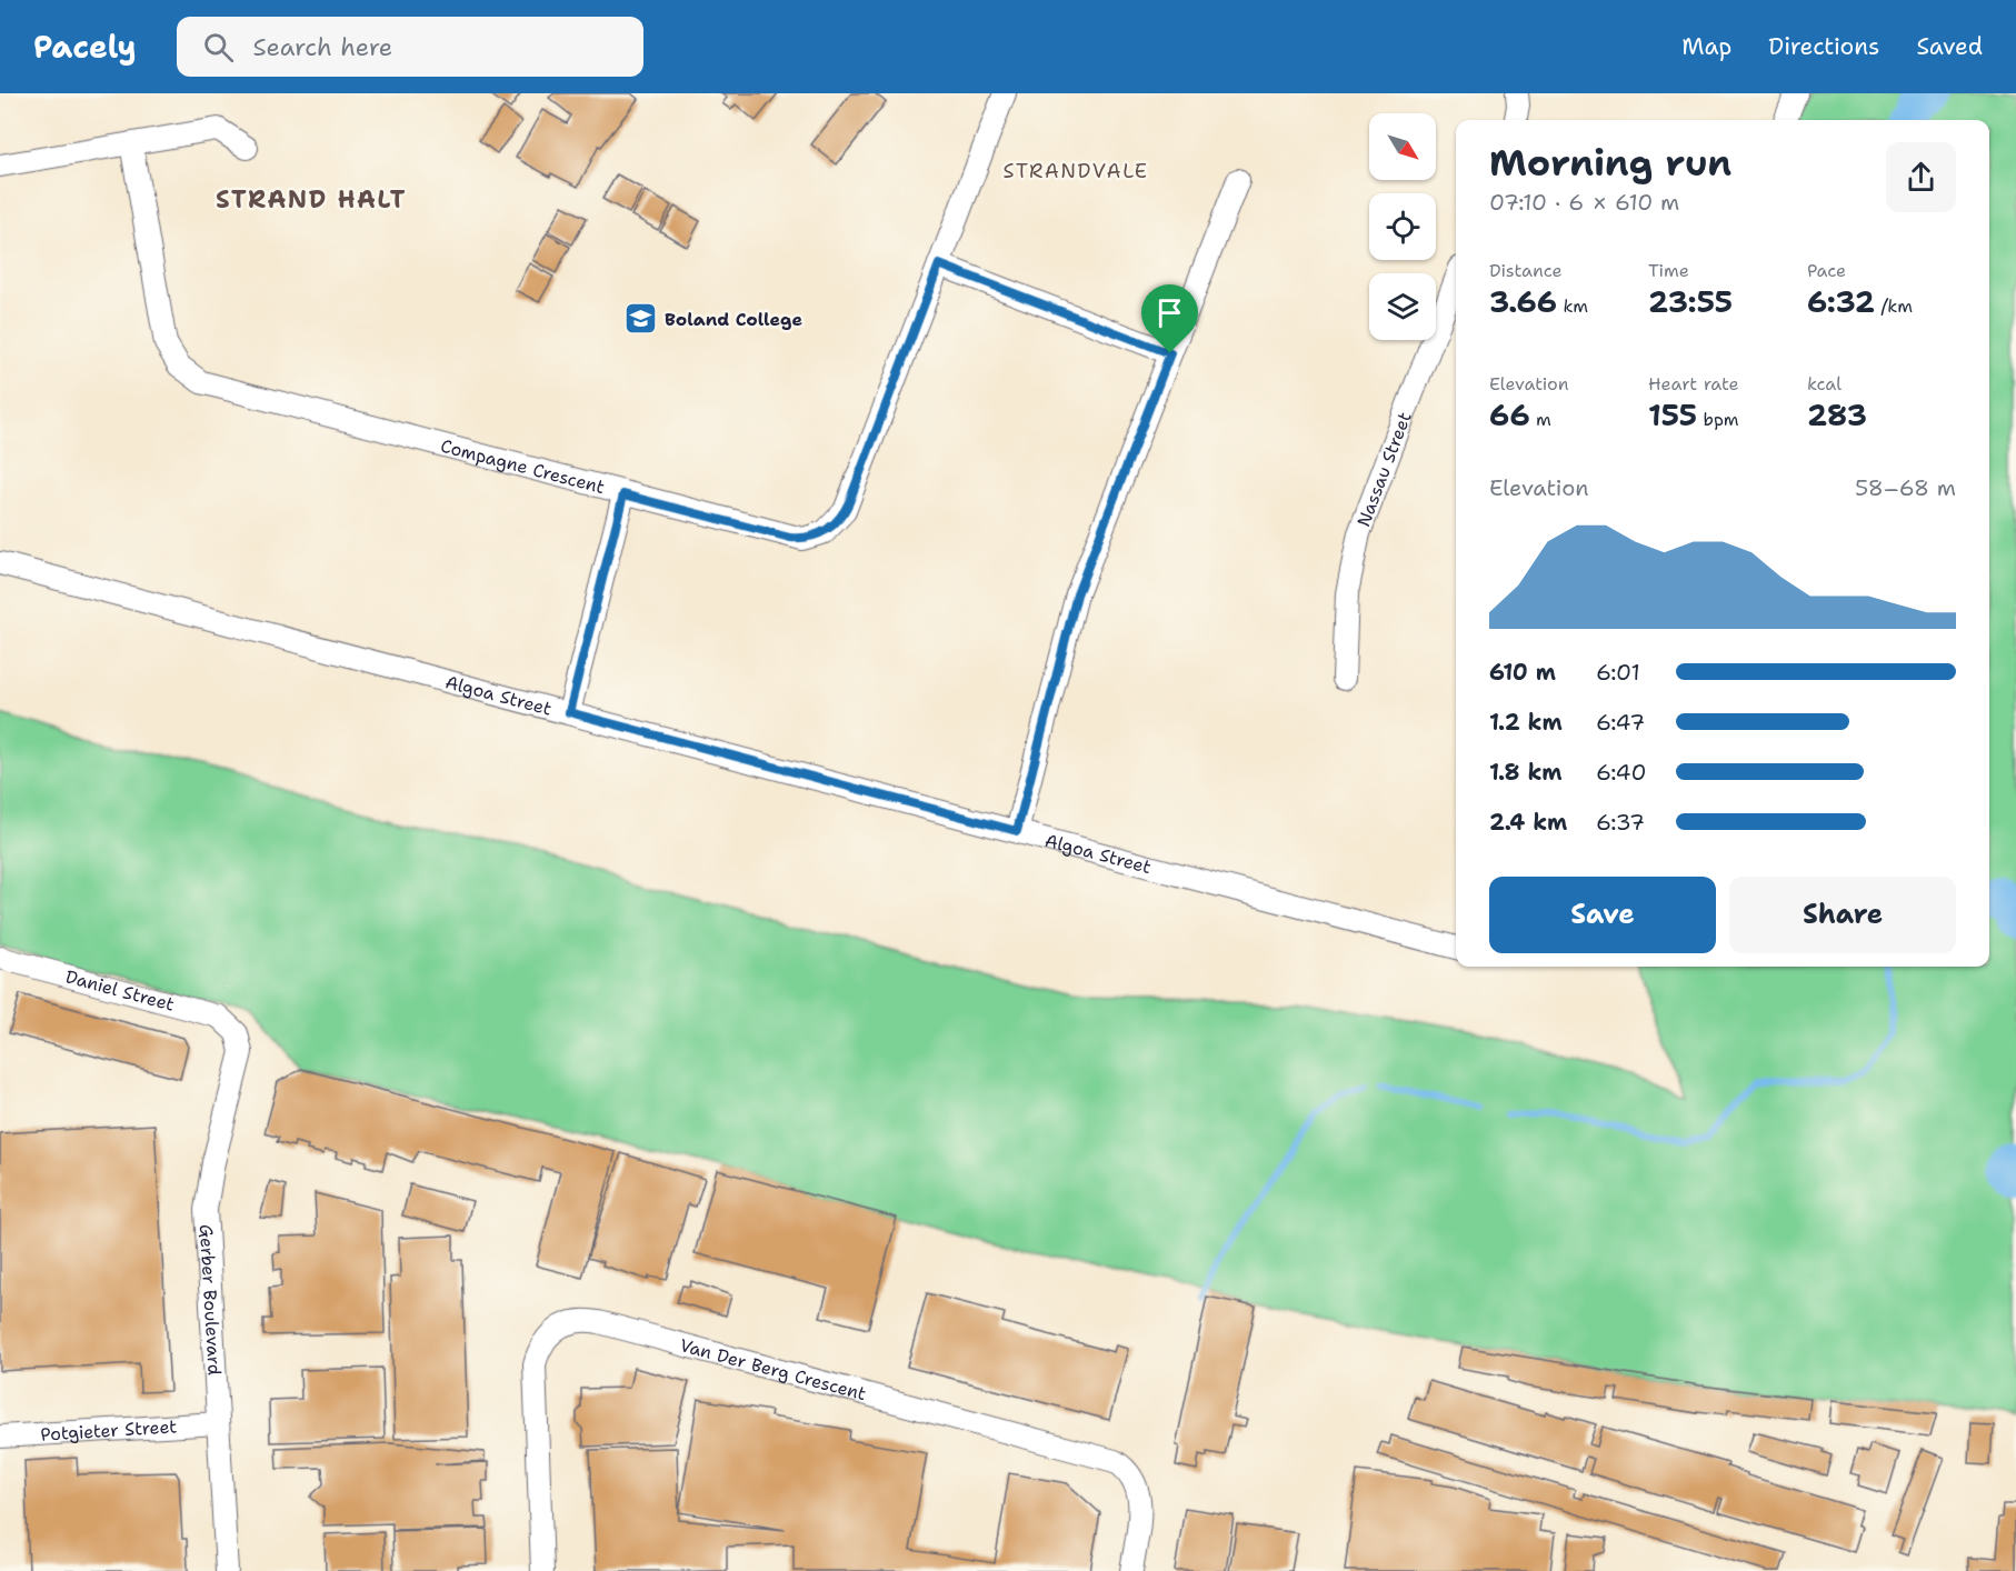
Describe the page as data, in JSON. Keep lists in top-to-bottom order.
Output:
{
  "streets": {
    "street": [
      "Compagne Crescent",
      "Nassau Street",
      "Algoa Street",
      "Daniel Street",
      "Gerber Boulevard",
      "Van Der Berg Crescent",
      "Potgieter Street"
    ]
  },
  "crossings": [
    ["Daniel Street", "Gerber Boulevard"],
    ["Gerber Boulevard", "Potgieter Street"]
  ],
  "districts": ["STRANDVALE", "STRAND HALT"],
  "places": {
    "school or university": ["Boland College"]
  },
  "north": "bottom right",
  "page": {
    "header": "Pacely",
    "search": "Search here",
    "nav": ["Map", "Directions", "Saved"],
    "heading": ["Morning run", "07:10 · 6 × 610 m"],
    "stats": [
      ["Distance", "3.66 km"],
      ["Time", "23:55"],
      ["Pace", "6:32 /km"],
      ["Elevation", "66 m"],
      ["Heart rate", "155 bpm"],
      ["kcal", "283"]
    ],
    "chart": ["Elevation", "58–68 m"],
    "list": [
      {
        "name": "610 m",
        "note": "6:01"
      },
      {
        "name": "1.2 km",
        "note": "6:47"
      },
      {
        "name": "1.8 km",
        "note": "6:40"
      },
      {
        "name": "2.4 km",
        "note": "6:37"
      }
    ],
    "buttons": ["Save", "Share"]
  }
}
